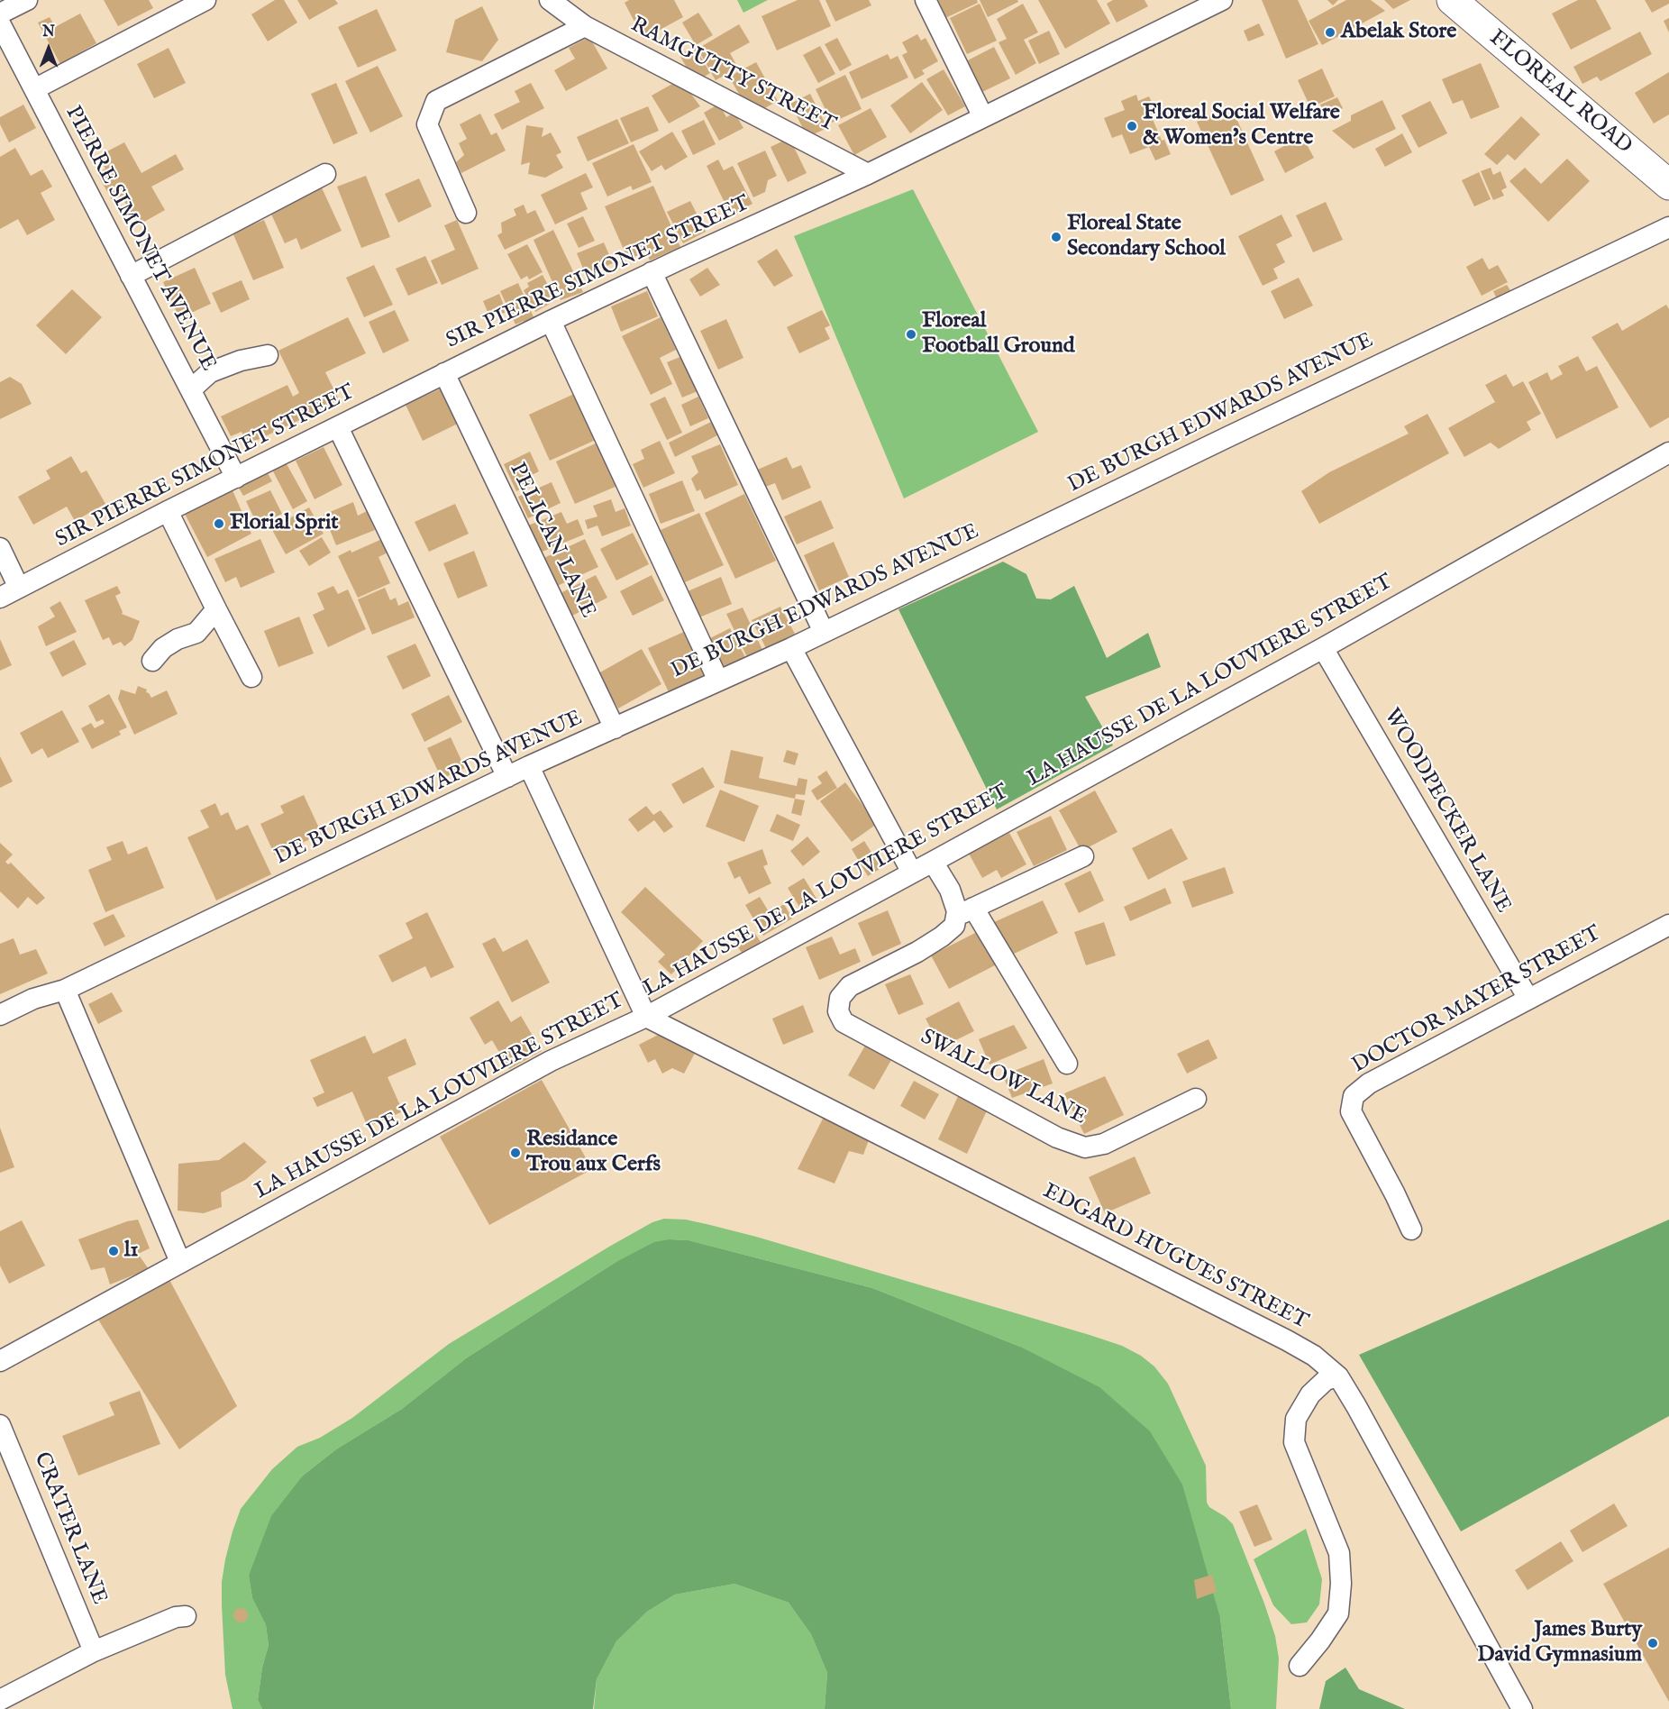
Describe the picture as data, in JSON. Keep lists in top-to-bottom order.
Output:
{
  "streets": {
    "main road": ["FLOREAL ROAD"],
    "street": [
      "RAMGUTTY STREET",
      "PIERRE SIMONET AVENUE",
      "SIR PIERRE SIMONET STREET",
      "DE BURGH EDWARDS AVENUE",
      "PELICAN LANE",
      "LA HAUSSE DE LA LOUVIERE STREET",
      "WOODPECKER LANE",
      "DOCTOR MAYER STREET",
      "SWALLOW LANE",
      "EDGARD HUGUES STREET",
      "CRATER LANE"
    ]
  },
  "crossings": [
    ["RAMGUTTY STREET", "SIR PIERRE SIMONET STREET"],
    ["PIERRE SIMONET AVENUE", "SIR PIERRE SIMONET STREET"],
    ["SIR PIERRE SIMONET STREET", "PELICAN LANE"],
    ["DE BURGH EDWARDS AVENUE", "PELICAN LANE"],
    ["LA HAUSSE DE LA LOUVIERE STREET", "WOODPECKER LANE"],
    ["LA HAUSSE DE LA LOUVIERE STREET", "EDGARD HUGUES STREET"],
    ["WOODPECKER LANE", "DOCTOR MAYER STREET"]
  ],
  "places": [
    "Abelak Store",
    "Floreal Social Welfare & Women's Centre",
    "Floreal State Secondary School",
    "Floreal Football Ground",
    "Florial Sprit",
    "Residance Trou aux Cerfs",
    "l1",
    "James Burty David Gymnasium"
  ],
  "north": "top"
}
